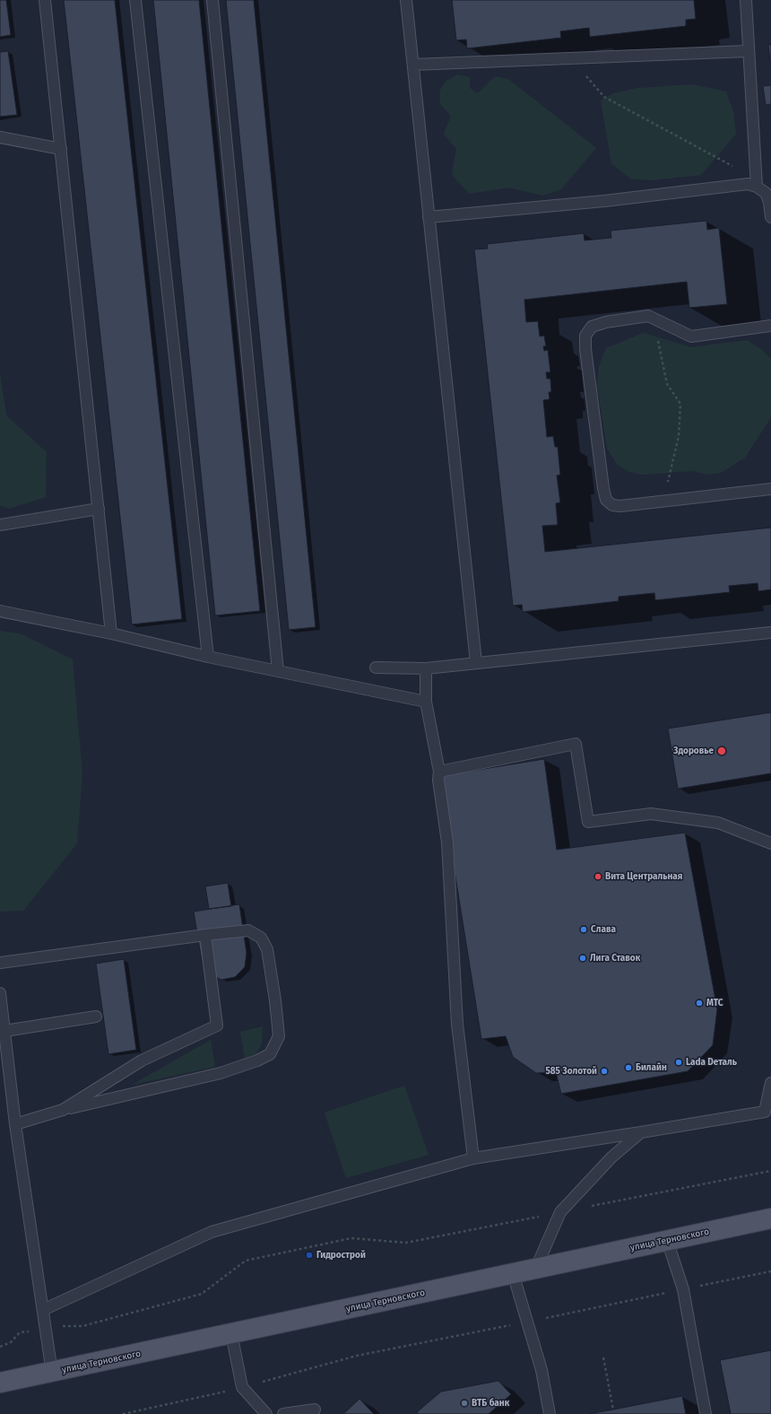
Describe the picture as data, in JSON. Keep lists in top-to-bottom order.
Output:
{
  "streets": {
    "main road": ["улица Терновского"]
  },
  "places": [
    "Здоровье",
    "Вита Центральная",
    "Слава",
    "Лига Ставок",
    "МТС",
    "Lada Dеталь",
    "Билайн",
    "585 Золотой",
    "Гидрострой",
    "ВТБ банк"
  ]
}
